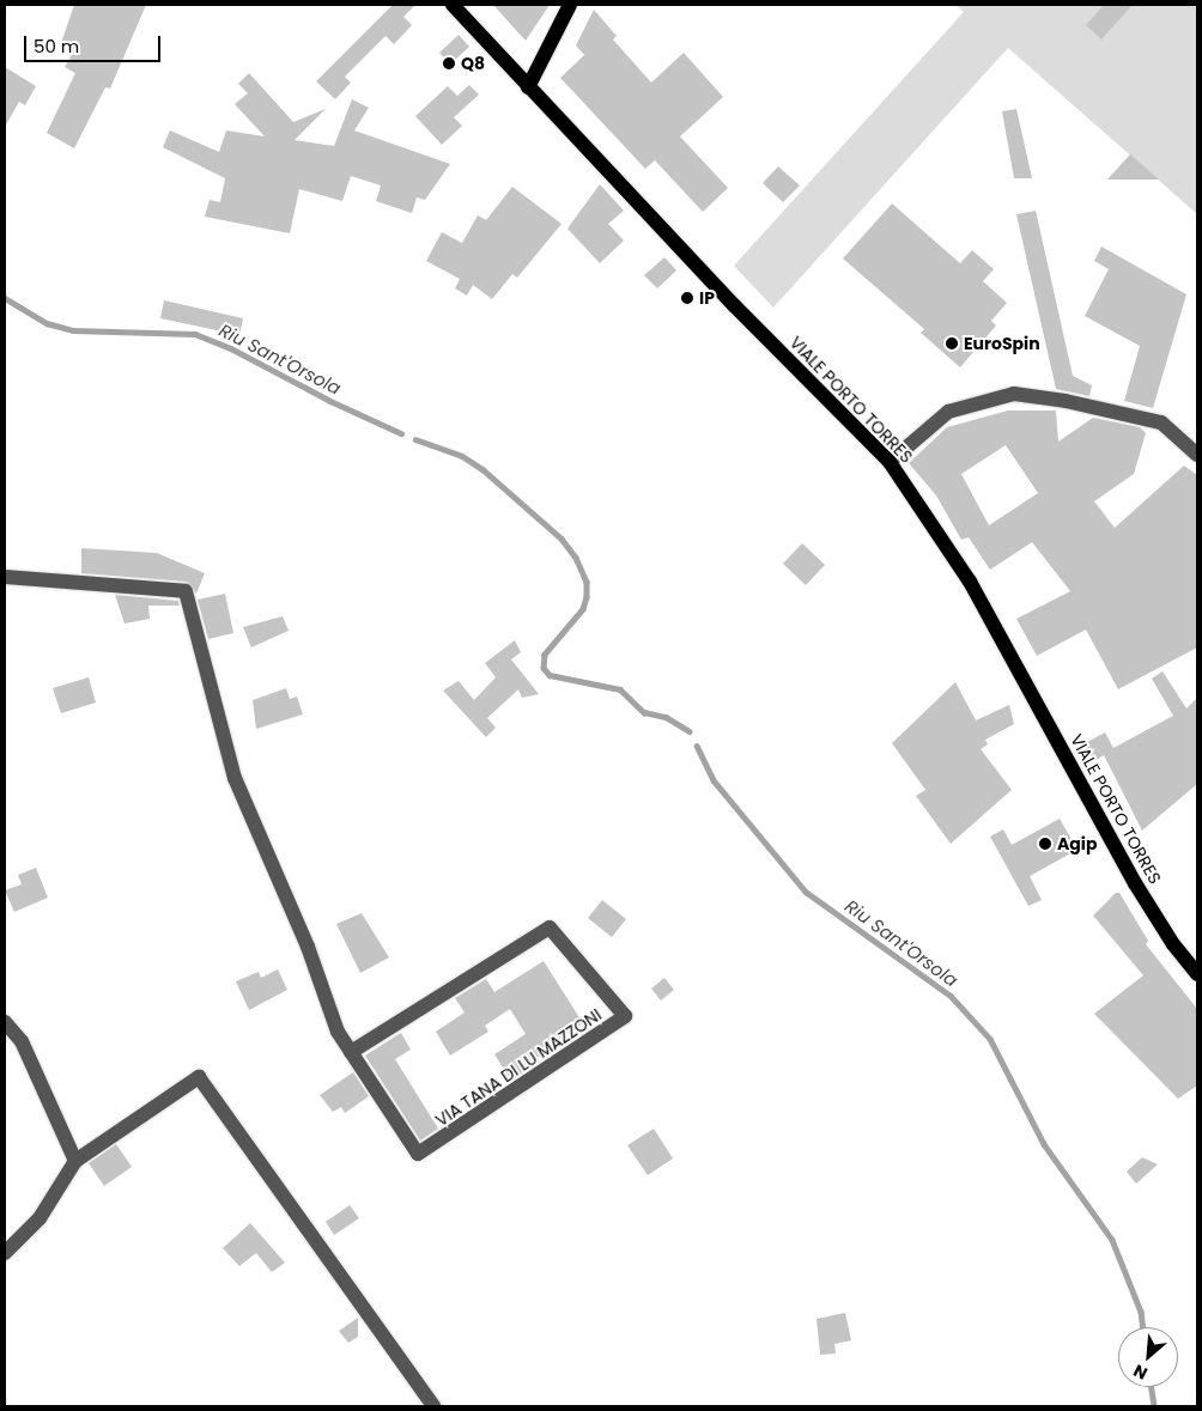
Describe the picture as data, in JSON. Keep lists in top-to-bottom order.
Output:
{
  "streets": {
    "main road": ["VIALE PORTO TORRES"],
    "street": ["VIA TANA DI LU MAZZONI"]
  },
  "water": ["Riu Sant'Orsola"],
  "places": [
    "Q8",
    "IP",
    "EuroSpin",
    "Agip"
  ],
  "scale_bar": "50 m",
  "north": "bottom left"
}
